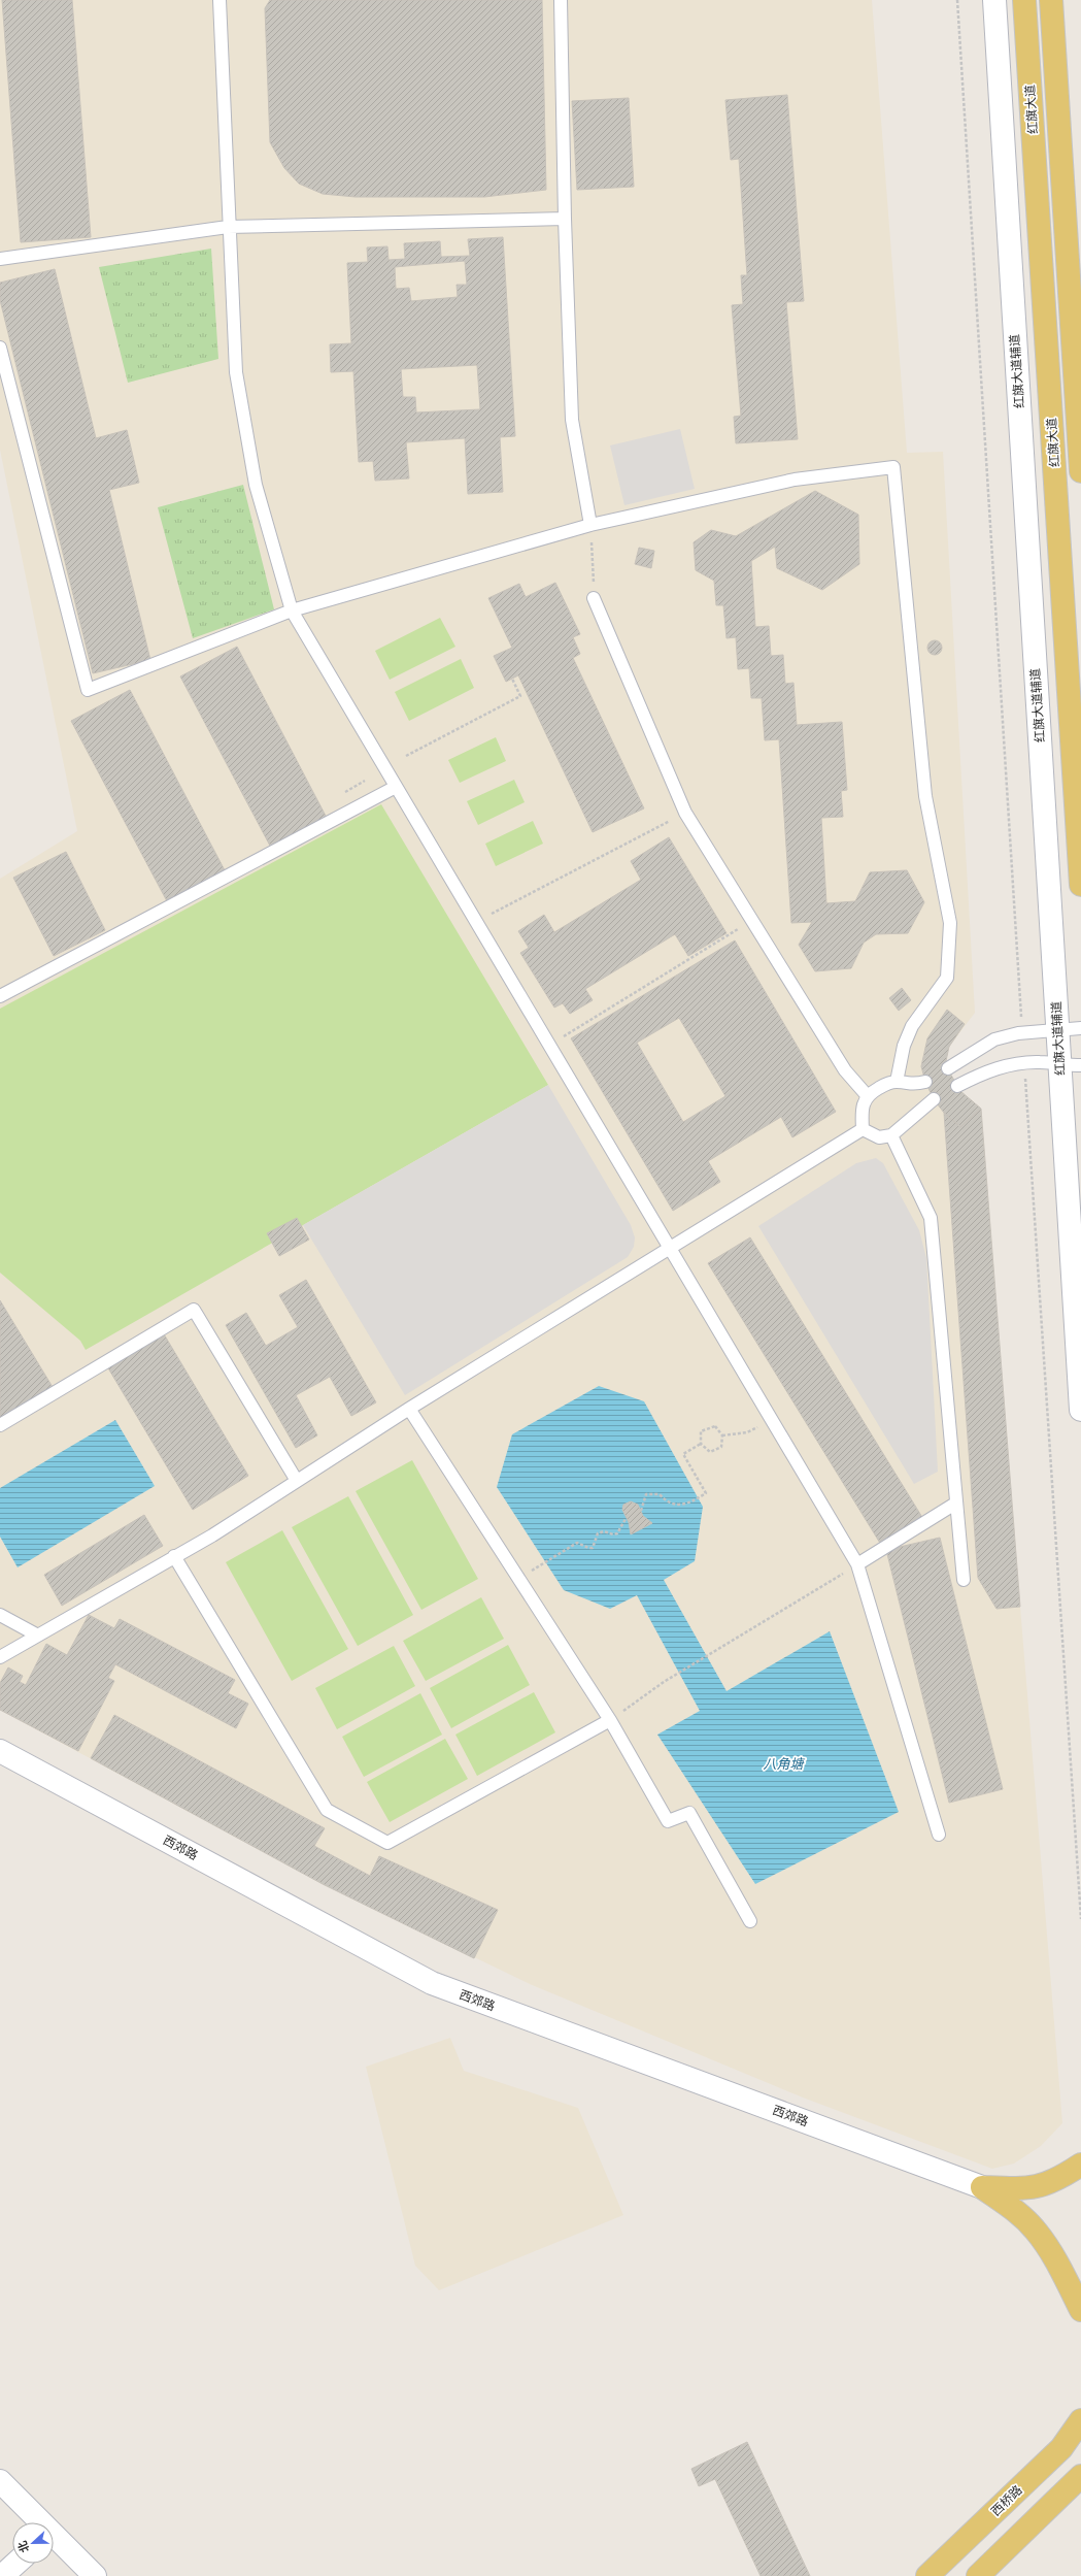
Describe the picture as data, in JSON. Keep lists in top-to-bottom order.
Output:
{
  "streets": {
    "main road": [
      "红旗大道",
      "红旗大道辅道",
      "西郊路",
      "西桥路"
    ]
  },
  "water": ["八角塘"],
  "north": "left"
}
